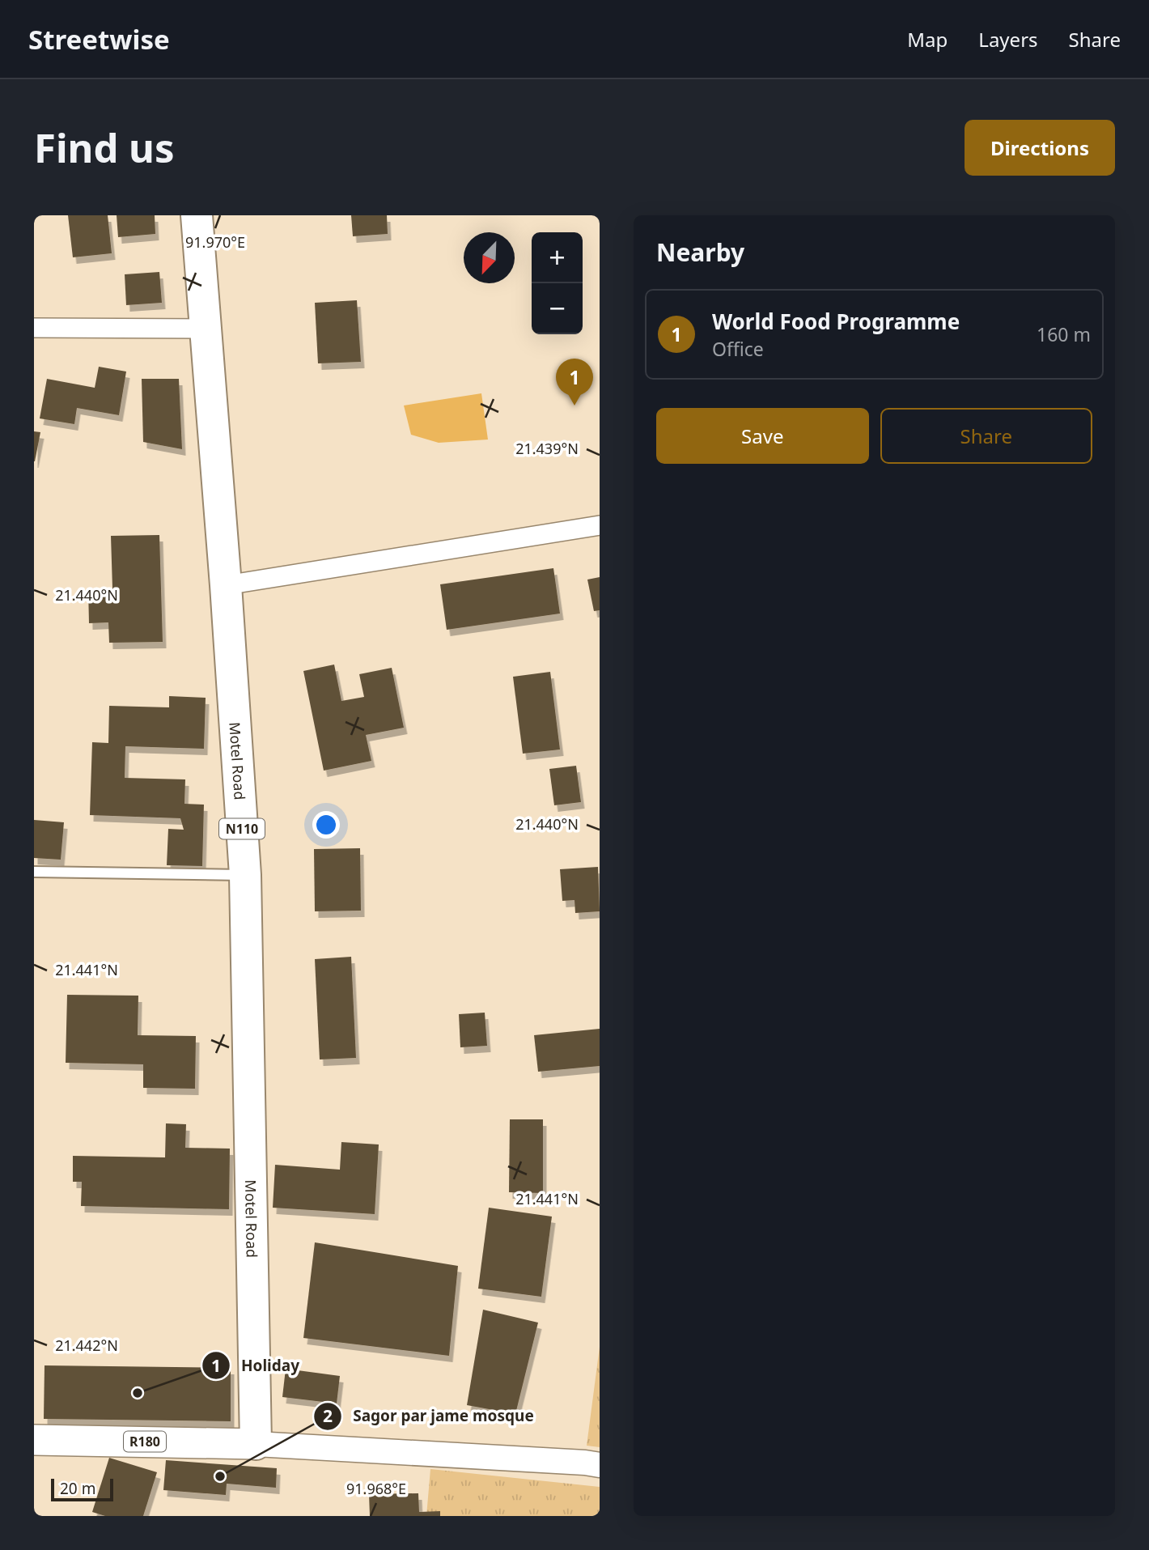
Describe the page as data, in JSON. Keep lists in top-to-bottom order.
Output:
{
  "streets": {
    "highway": ["Motel Road", "N110"],
    "main road": ["R180"]
  },
  "crossings": [
    ["Motel Road", "R180"]
  ],
  "places": ["Holiday", "Sagor par jame mosque"],
  "scale_bar": "20 m",
  "north": "bottom left",
  "page": {
    "header": "Streetwise",
    "nav": ["Map", "Layers", "Share"],
    "buttons": [
      "Directions",
      ["Save", "Share"]
    ],
    "title": "Find us",
    "heading": "Nearby",
    "map_buttons": ["+", "−"],
    "list": [
      {
        "mark": "1",
        "name": "World Food Programme",
        "note": "Office",
        "value": "160 m"
      }
    ],
    "pins": "1",
    "scale": "20 m"
  },
  "coordinates": [
    "91.970°E",
    "21.439°N",
    "21.440°N",
    "21.441°N",
    "21.442°N",
    "91.968°E"
  ]
}
